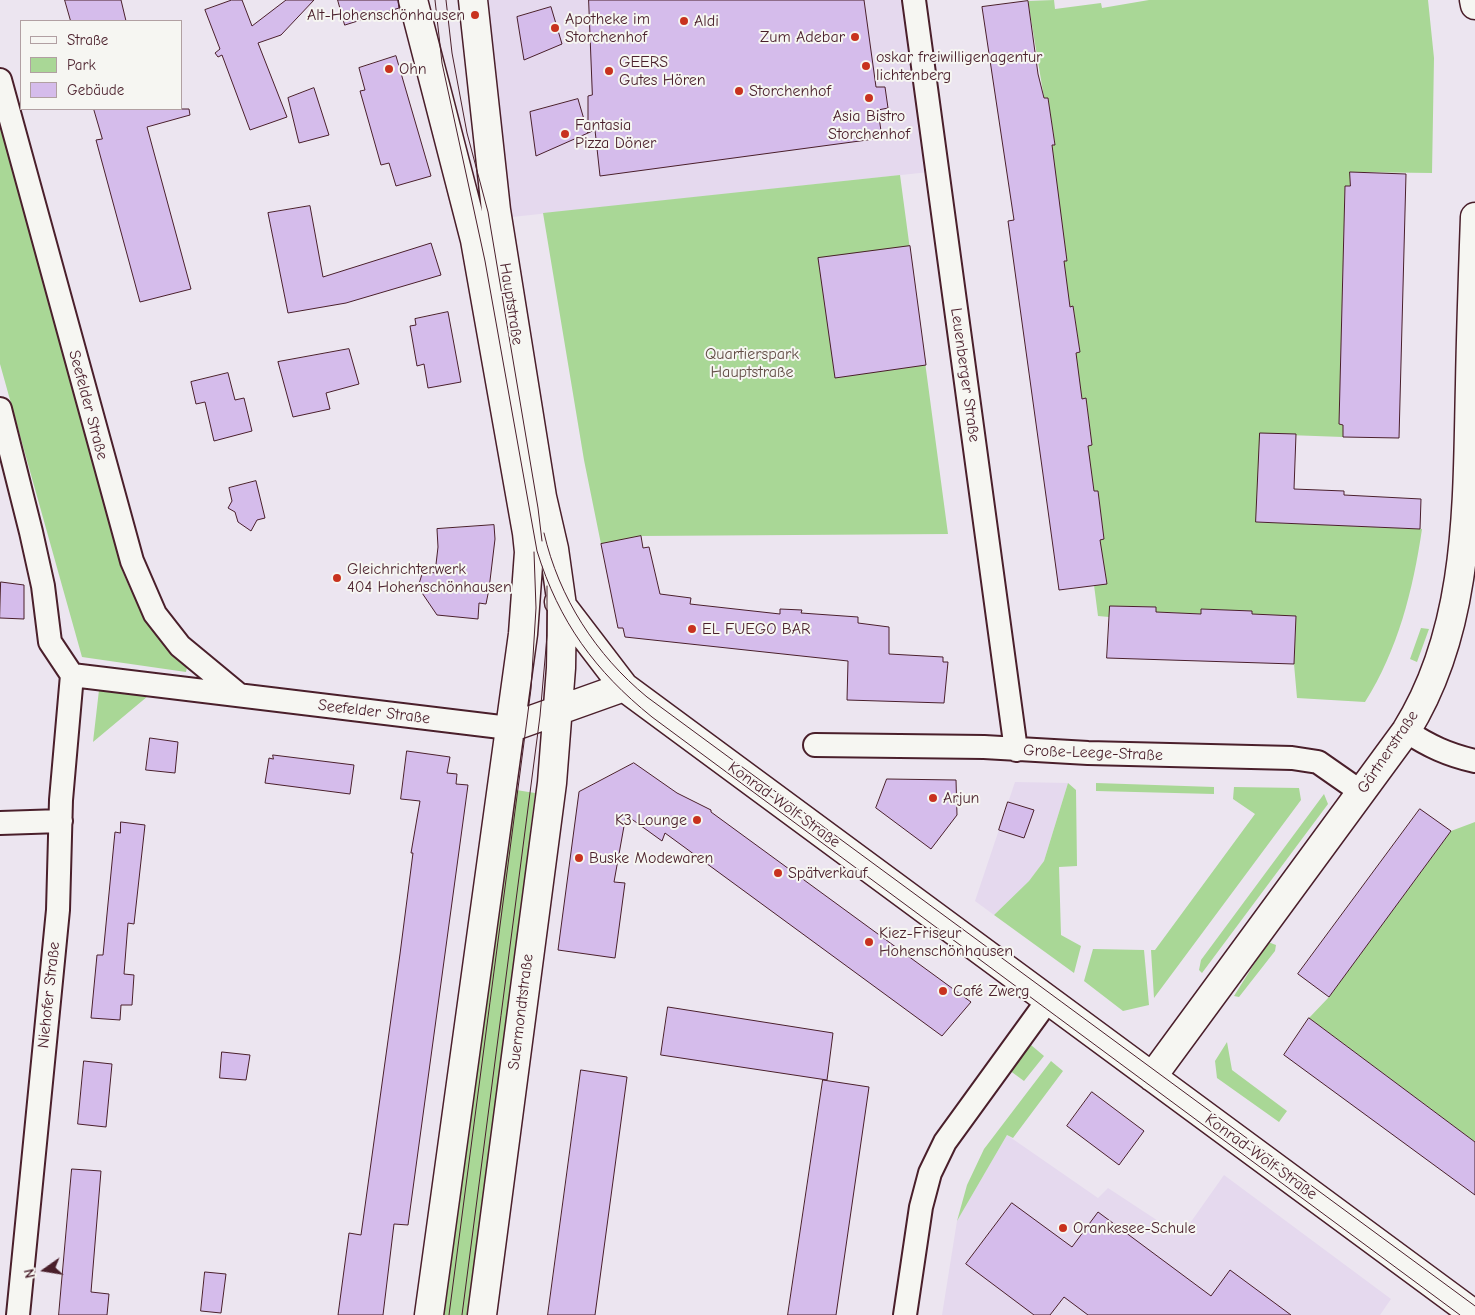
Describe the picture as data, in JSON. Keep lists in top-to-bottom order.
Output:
{
  "streets": {
    "main road": [
      "Hauptstraße",
      "Gärtnerstraße",
      "Konrad-Wolf-Straße",
      "Suermondtstraße"
    ],
    "street": [
      "Leuenberger Straße",
      "Seefelder Straße",
      "Große-Leege-Straße",
      "Niehofer Straße"
    ]
  },
  "crossings": [
    ["Hauptstraße", "Seefelder Straße"],
    ["Hauptstraße", "Konrad-Wolf-Straße"],
    ["Hauptstraße", "Suermondtstraße"],
    ["Leuenberger Straße", "Große-Leege-Straße"],
    ["Seefelder Straße", "Niehofer Straße"],
    ["Gärtnerstraße", "Große-Leege-Straße"],
    ["Gärtnerstraße", "Konrad-Wolf-Straße"]
  ],
  "parks": ["Quartierspark Hauptstraße"],
  "places": [
    "Alt-Hohenschönhausen",
    "Aldi",
    "Apotheke im Storchenhof",
    "Zum Adebar",
    "oskar freiwilligenagentur lichtenberg",
    "Ohn",
    "GEERS Gutes Hören",
    "Storchenhof",
    "Asia Bistro Storchenhof",
    "Fantasia Pizza Döner",
    "Gleichrichterwerk 404 Hohenschönhausen",
    "EL FUEGO BAR",
    "Arjun",
    "K3 Lounge",
    "Buske Modewaren",
    "Spätverkauf",
    "Kiez-Friseur Hohenschönhausen",
    "Café Zwerg",
    "Orankesee-Schule"
  ],
  "legend": ["Straße", "Park", "Gebäude"],
  "north": "left"
}
